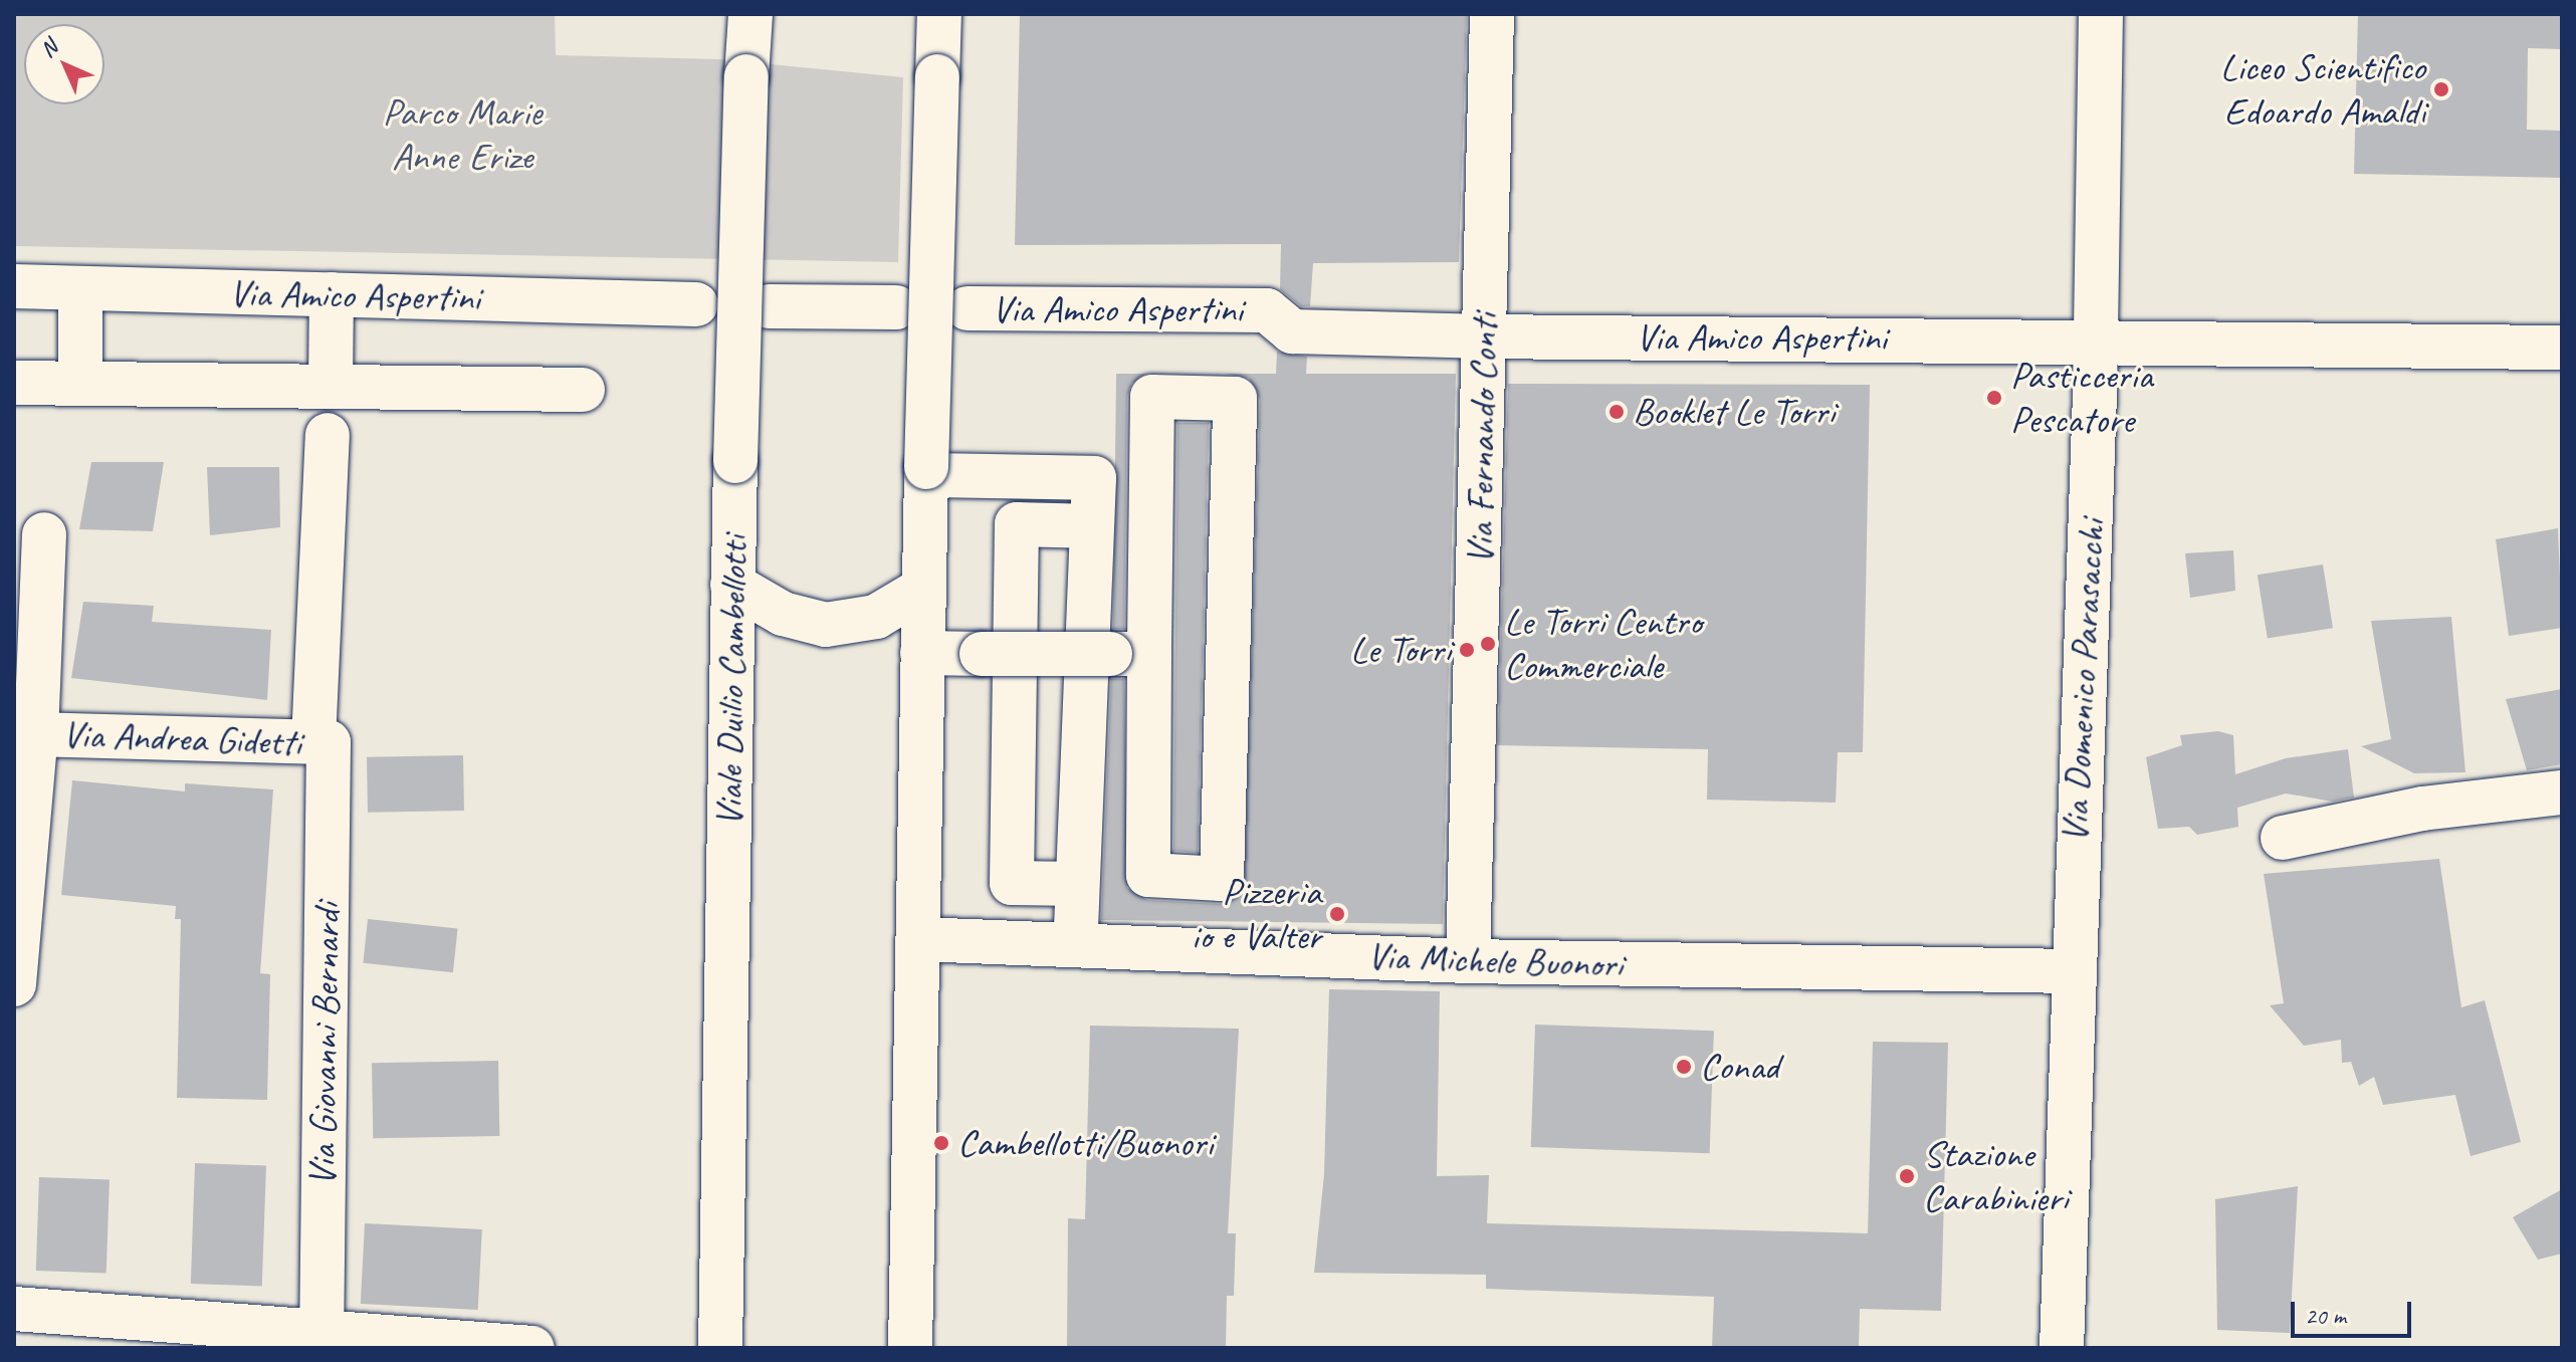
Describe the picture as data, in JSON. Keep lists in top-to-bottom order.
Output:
{
  "streets": {
    "street": [
      "Via Amico Aspertini",
      "Via Fernando Conti",
      "Viale Duilio Cambellotti",
      "Via Domenico Parasacchi",
      "Via Andrea Gidetti",
      "Via Michele Buonori",
      "Via Giovanni Bernardi"
    ]
  },
  "crossings": [
    ["Via Amico Aspertini", "Via Fernando Conti"],
    ["Via Amico Aspertini", "Via Domenico Parasacchi"],
    ["Via Fernando Conti", "Via Michele Buonori"],
    ["Via Domenico Parasacchi", "Via Michele Buonori"],
    ["Via Andrea Gidetti", "Via Giovanni Bernardi"]
  ],
  "parks": ["Parco Marie Anne Erize"],
  "places": [
    "Liceo Scientifico Edoardo Amaldi",
    "Pasticceria Pescatore",
    "Booklet Le Torri",
    "Le Torri Centro Commerciale",
    "Le Torri",
    "Pizzeria io e Valter",
    "Conad",
    "Cambellotti/Buonori",
    "Stazione Carabinieri"
  ],
  "scale_bar": "20 m",
  "north": "top left"
}
